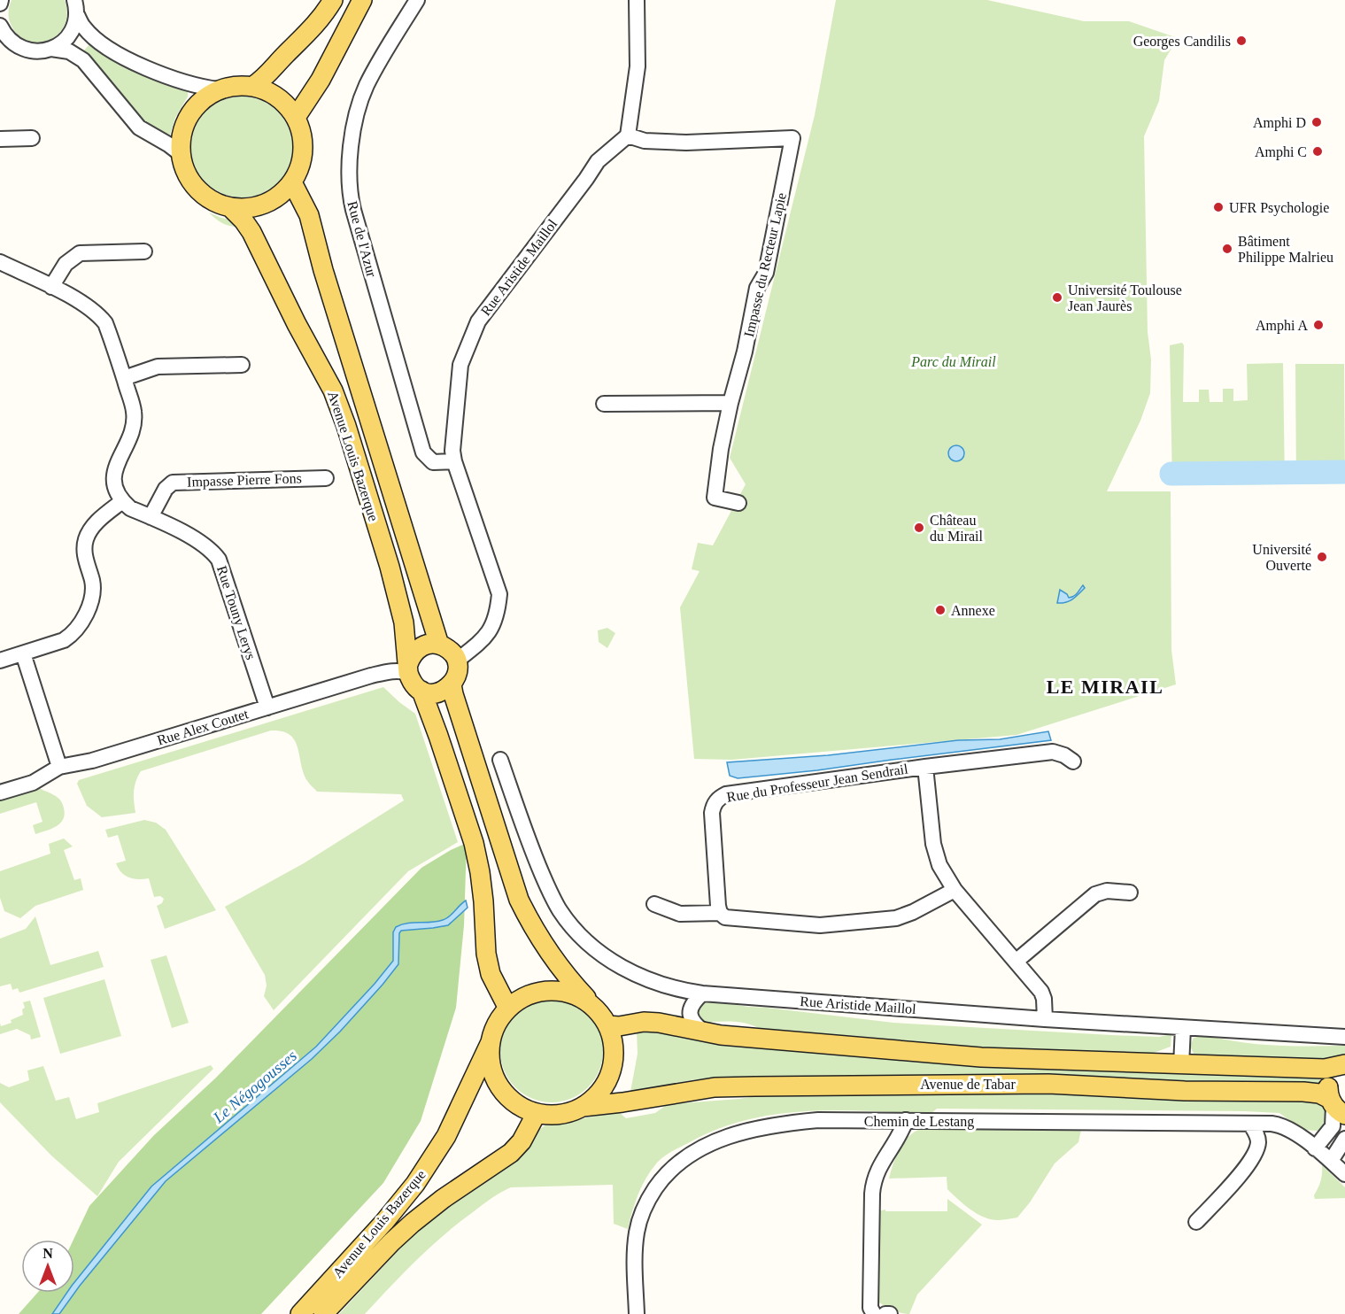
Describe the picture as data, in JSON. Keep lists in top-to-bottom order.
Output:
{
  "streets": {
    "main road": ["Avenue Louis Bazerque", "Avenue de Tabar"],
    "street": [
      "Rue de l'Azur",
      "Impasse du Recteur Lapie",
      "Rue Aristide Maillol",
      "Impasse Pierre Fons",
      "Rue Touny Lerys",
      "Rue Alex Coutet",
      "Rue du Professeur Jean Sendrail",
      "Chemin de Lestang"
    ]
  },
  "crossings": [
    ["Rue de l'Azur", "Rue Aristide Maillol"],
    ["Impasse du Recteur Lapie", "Rue Aristide Maillol"],
    ["Rue Aristide Maillol", "Avenue Louis Bazerque"],
    ["Rue Aristide Maillol", "Rue Alex Coutet"],
    ["Avenue Louis Bazerque", "Rue Alex Coutet"],
    ["Avenue Louis Bazerque", "Avenue de Tabar"],
    ["Impasse Pierre Fons", "Rue Touny Lerys"],
    ["Rue Touny Lerys", "Rue Alex Coutet"]
  ],
  "districts": ["LE MIRAIL"],
  "water": ["Le Négogousses"],
  "parks": ["Parc du Mirail"],
  "places": [
    "Georges Candilis",
    "Amphi D",
    "Amphi C",
    "UFR Psychologie",
    "Bâtiment Philippe Malrieu",
    "Université Toulouse Jean Jaurès",
    "Amphi A",
    "Château du Mirail",
    "Université Ouverte",
    "Annexe"
  ],
  "north": "top"
}
